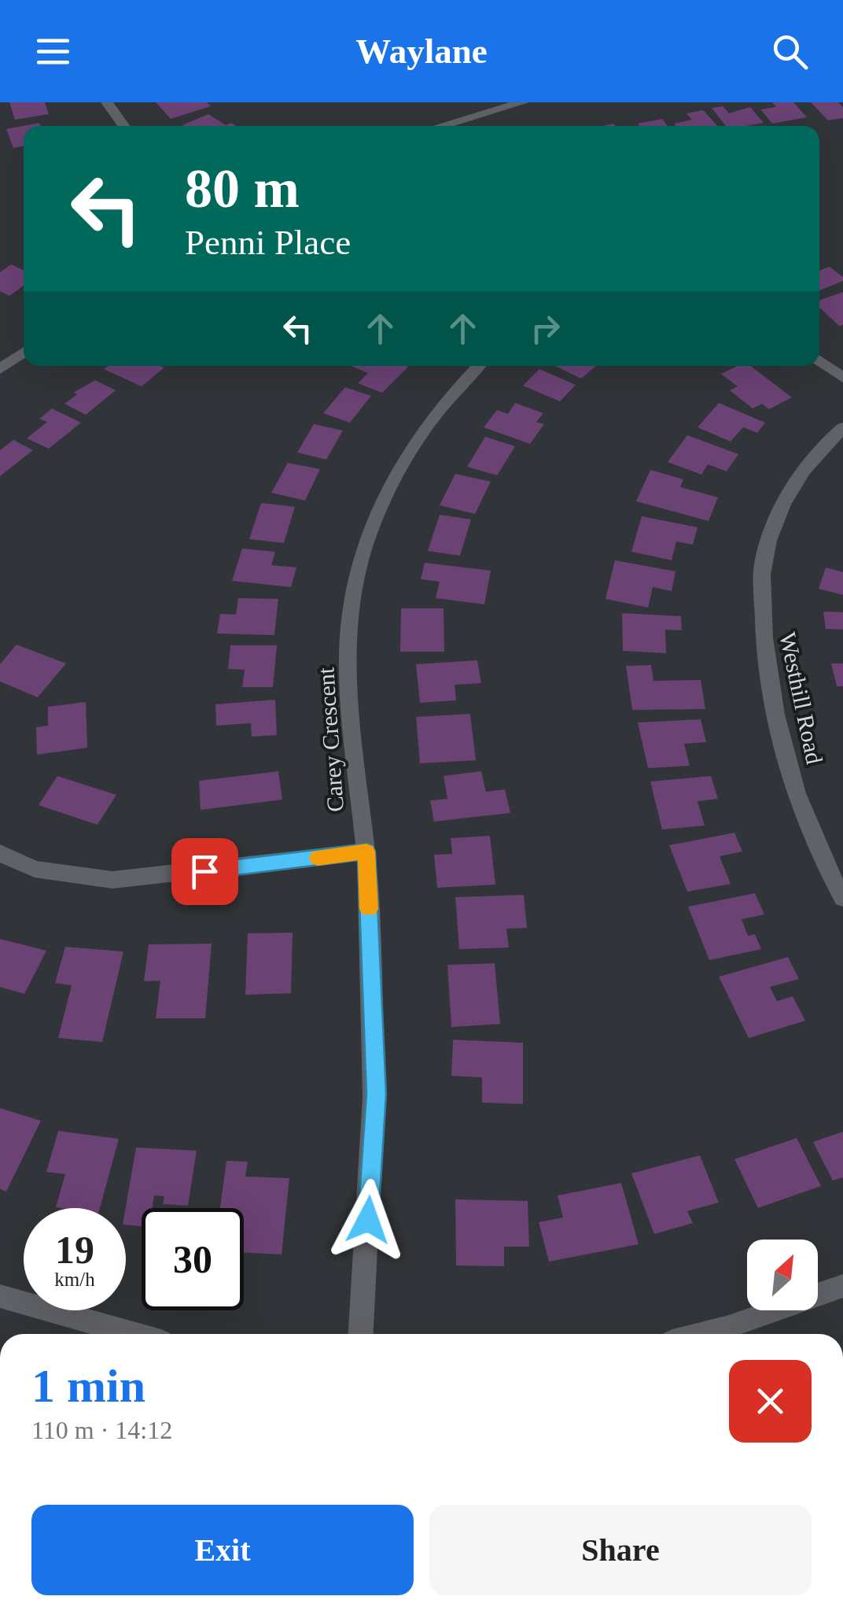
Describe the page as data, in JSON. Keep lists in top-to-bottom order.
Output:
{
  "streets": {
    "street": ["Westhill Road", "Carey Crescent"]
  },
  "north": "top right",
  "page": {
    "header": "Waylane",
    "turn": ["80 m", "Penni Place"],
    "speed": "19 km/h",
    "limit": "30",
    "heading": ["1 min", "110 m · 14:12"],
    "buttons": ["Exit", "Share"]
  }
}
